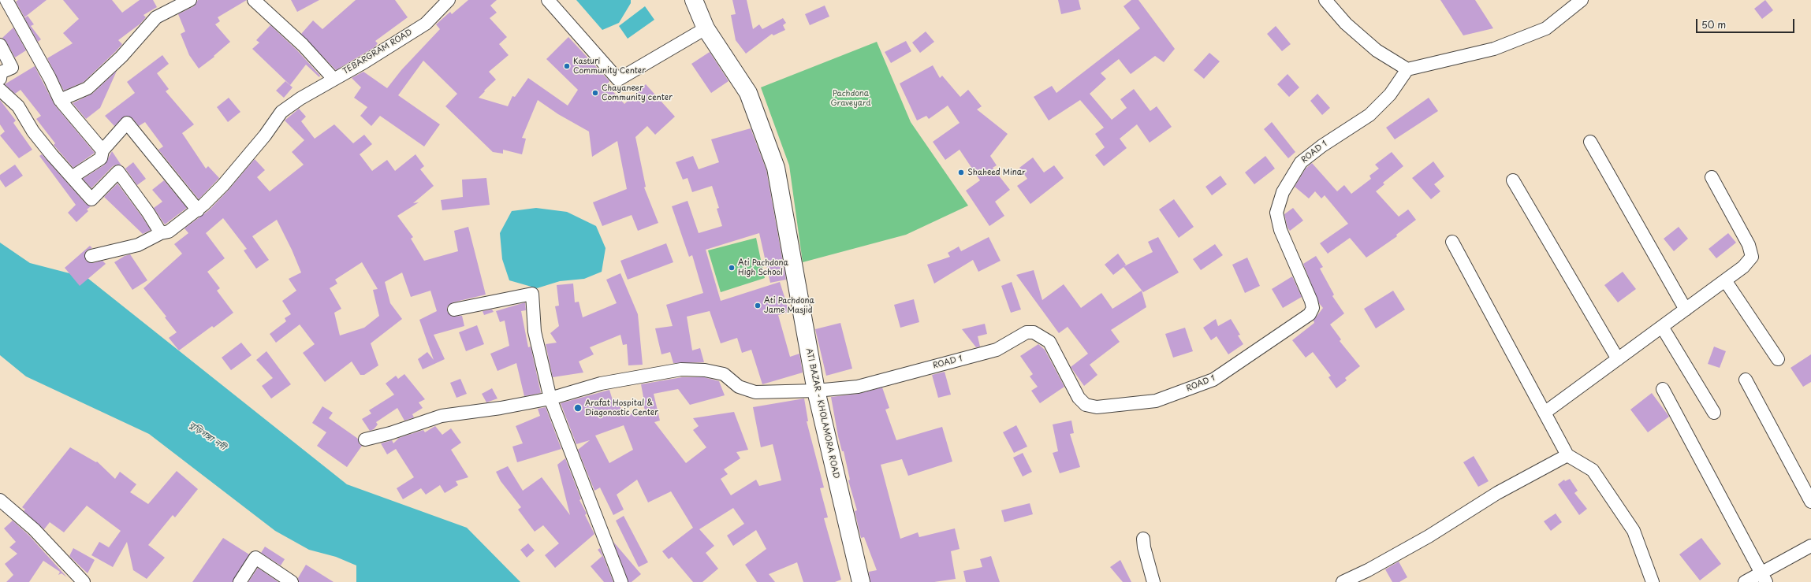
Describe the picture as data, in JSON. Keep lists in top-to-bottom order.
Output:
{
  "streets": {
    "main road": ["ATI BAZAR - KHOLAMORA ROAD"],
    "street": ["TEBARGRAM ROAD", "ROAD 1"]
  },
  "crossings": [
    ["ROAD 1", "ATI BAZAR - KHOLAMORA ROAD"]
  ],
  "water": ["বুড়িগঙ্গা নদী"],
  "parks": ["Pachdona Graveyard"],
  "places": [
    "Kasturi Community Center",
    "Chayaneer Community center",
    "Shaheed Minar",
    "Ati Pachdona High School",
    "Ati Pachdona Jame Masjid",
    "Arafat Hospital & Diagonostic Center"
  ],
  "scale_bar": "50 m"
}
